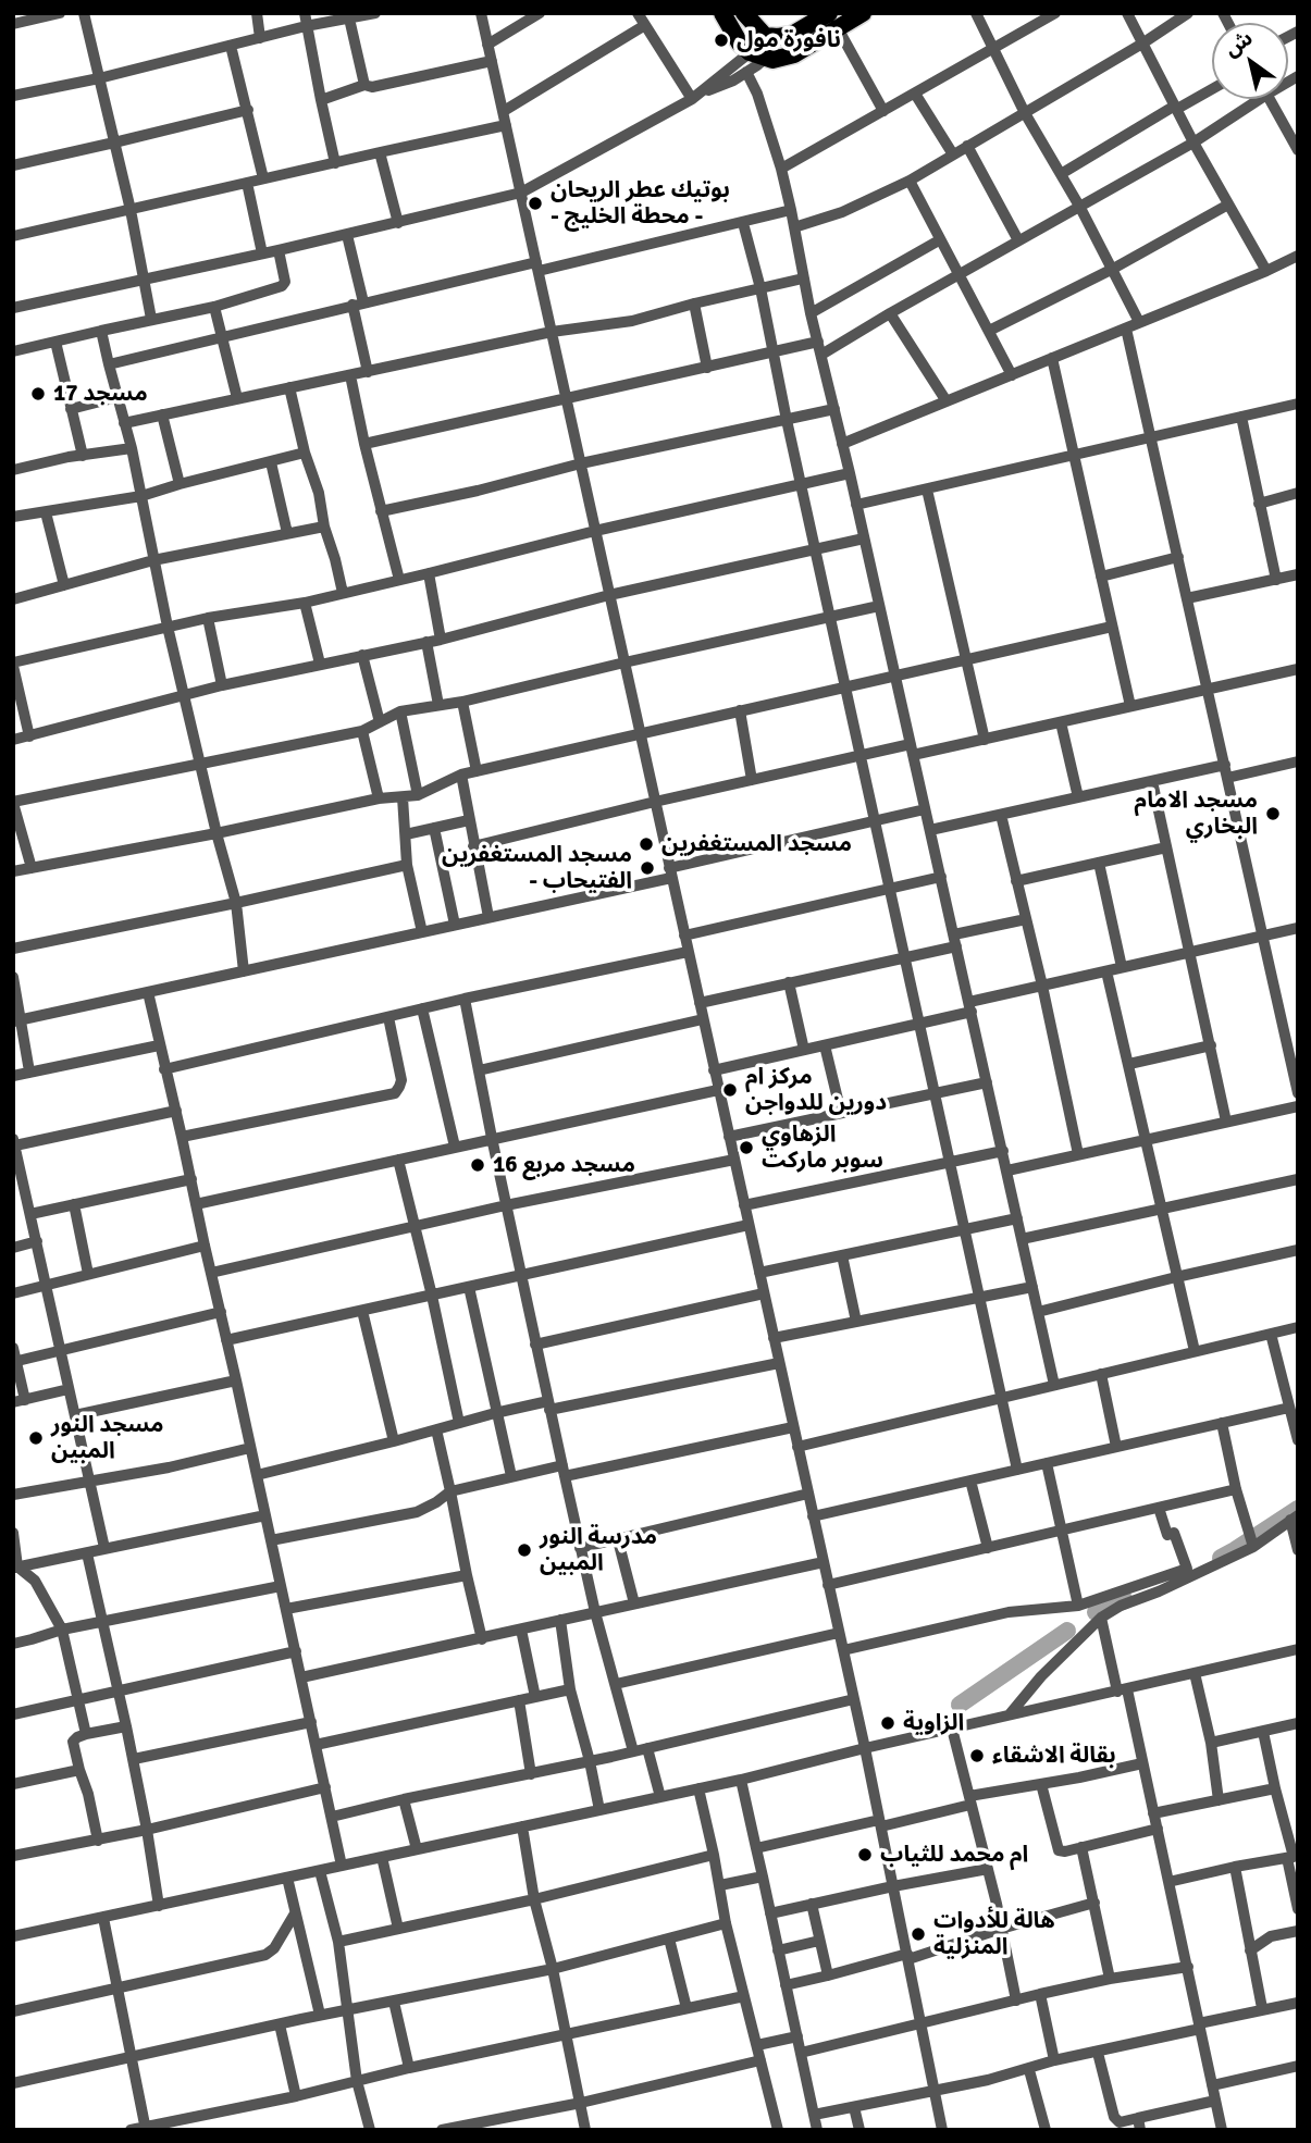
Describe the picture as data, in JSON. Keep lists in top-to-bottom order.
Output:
{
  "places": [
    "نافورة مول",
    "بوتيك عطر الريحان - محطة الخليج -",
    "مسجد 17",
    "مسجد الامام البخاري",
    "مسجد المستغفرين",
    "مسجد المستغفرين - الفتيحاب",
    "مركز ام دورين للدواجن",
    "الزهاوي سوبر ماركت",
    "مسجد مربع 16",
    "مسجد النور المبين",
    "مدرسة النور المبين",
    "الزاوية",
    "بقالة الاشقاء",
    "ام محمد للثياب",
    "هالة للأدوات المنزلية"
  ],
  "north": "top left"
}
